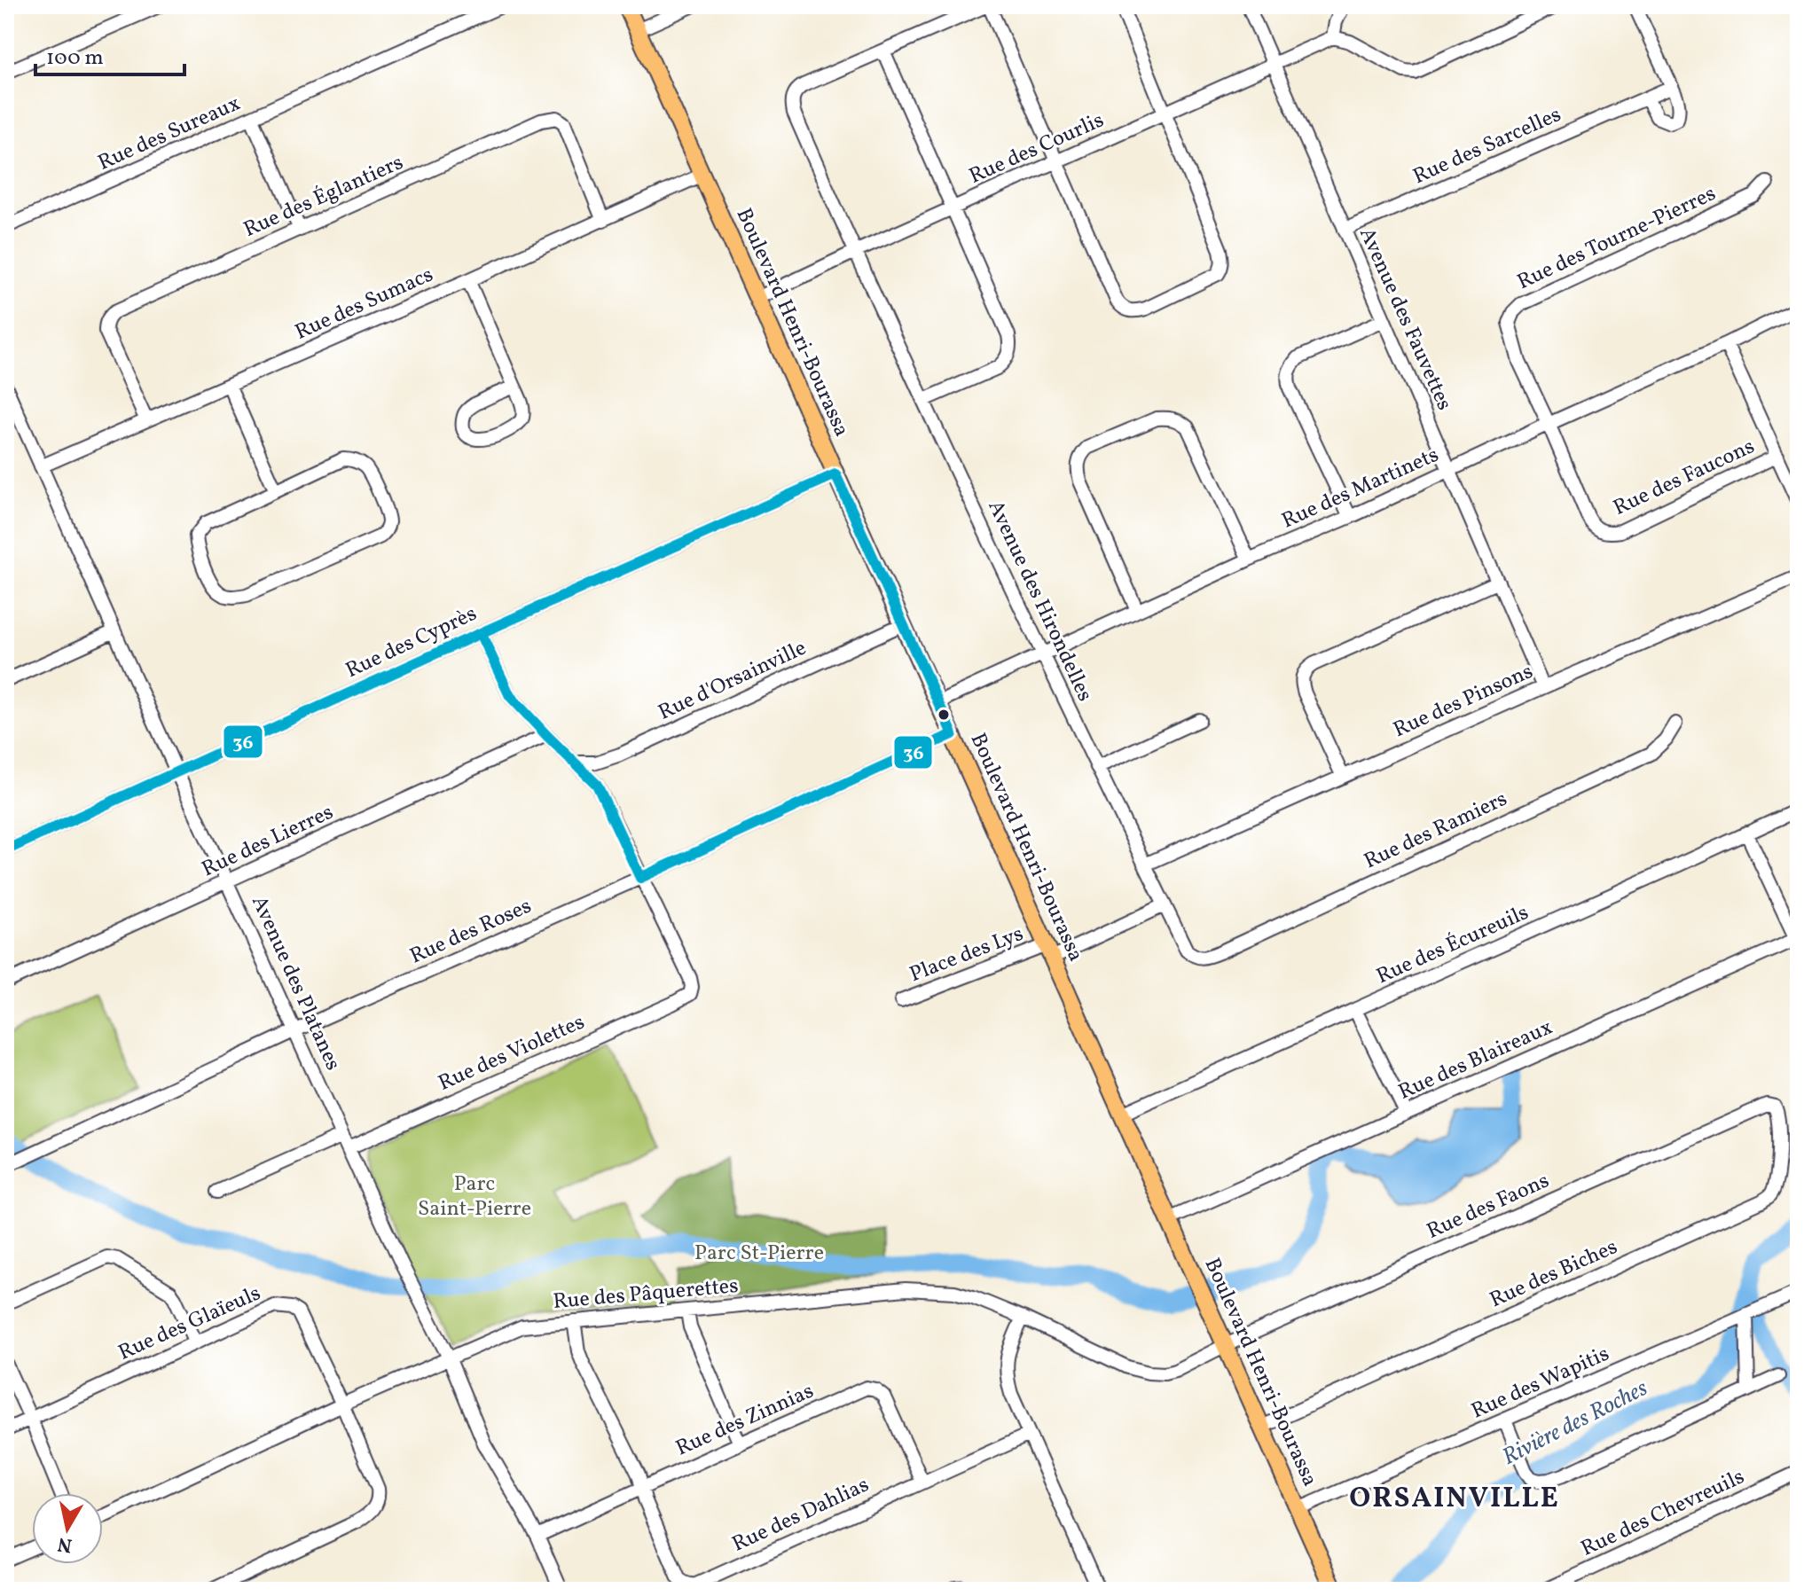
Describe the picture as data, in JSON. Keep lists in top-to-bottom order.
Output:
{
  "streets": {
    "main road": ["Boulevard Henri-Bourassa"],
    "street": [
      "Rue des Sureaux",
      "Rue des Sarcelles",
      "Rue des Courlis",
      "Rue des Églantiers",
      "Rue des Tourne-Pierres",
      "Rue des Sumacs",
      "Avenue des Fauvettes",
      "Rue des Faucons",
      "Rue des Martinets",
      "Avenue des Hirondelles",
      "Rue des Cyprès",
      "Rue d'Orsainville",
      "Rue des Pinsons",
      "Rue des Ramiers",
      "Rue des Lierres",
      "Rue des Roses",
      "Rue des Écureuils",
      "Place des Lys",
      "Avenue des Platanes",
      "Rue des Violettes",
      "Rue des Blaireaux",
      "Rue des Faons",
      "Rue des Biches",
      "Rue des Pâquerettes",
      "Rue des Glaïeuls",
      "Rue des Wapitis",
      "Rue des Zinnias",
      "Rue des Chevreuils",
      "Rue des Dahlias"
    ]
  },
  "crossings": [
    ["Rue des Sarcelles", "Avenue des Fauvettes"],
    ["Rue des Courlis", "Avenue des Fauvettes"],
    ["Rue des Courlis", "Boulevard Henri-Bourassa"],
    ["Rue des Courlis", "Avenue des Hirondelles"],
    ["Rue des Églantiers", "Rue des Sumacs"],
    ["Rue des Tourne-Pierres", "Rue des Faucons"],
    ["Rue des Tourne-Pierres", "Rue des Martinets"],
    ["Rue des Sumacs", "Boulevard Henri-Bourassa"],
    ["Rue des Sumacs", "Avenue des Platanes"],
    ["Avenue des Fauvettes", "Rue des Martinets"],
    ["Avenue des Fauvettes", "Rue des Pinsons"],
    ["Boulevard Henri-Bourassa", "Rue des Martinets"],
    ["Boulevard Henri-Bourassa", "Rue des Cyprès"],
    ["Boulevard Henri-Bourassa", "Rue d'Orsainville"],
    ["Boulevard Henri-Bourassa", "Rue des Roses"],
    ["Boulevard Henri-Bourassa", "Rue des Écureuils"],
    ["Boulevard Henri-Bourassa", "Place des Lys"],
    ["Boulevard Henri-Bourassa", "Rue des Blaireaux"],
    ["Boulevard Henri-Bourassa", "Rue des Faons"],
    ["Boulevard Henri-Bourassa", "Rue des Biches"],
    ["Boulevard Henri-Bourassa", "Rue des Pâquerettes"],
    ["Boulevard Henri-Bourassa", "Rue des Wapitis"],
    ["Rue des Faucons", "Rue des Martinets"],
    ["Rue des Martinets", "Avenue des Hirondelles"],
    ["Avenue des Hirondelles", "Rue des Pinsons"],
    ["Avenue des Hirondelles", "Rue des Ramiers"],
    ["Avenue des Hirondelles", "Place des Lys"],
    ["Rue des Cyprès", "Avenue des Platanes"],
    ["Rue des Lierres", "Avenue des Platanes"],
    ["Rue des Roses", "Avenue des Platanes"],
    ["Rue des Roses", "Rue des Violettes"],
    ["Avenue des Platanes", "Rue des Violettes"],
    ["Avenue des Platanes", "Rue des Pâquerettes"],
    ["Avenue des Platanes", "Rue des Zinnias"],
    ["Rue des Faons", "Rue des Biches"],
    ["Rue des Faons", "Rue des Pâquerettes"],
    ["Rue des Pâquerettes", "Rue des Glaïeuls"],
    ["Rue des Zinnias", "Rue des Dahlias"]
  ],
  "districts": ["ORSAINVILLE"],
  "water": ["Rivière des Roches"],
  "parks": ["Parc Saint-Pierre", "Parc St-Pierre"],
  "lines": ["transit line 36"],
  "scale_bar": "100 m",
  "north": "bottom"
}
